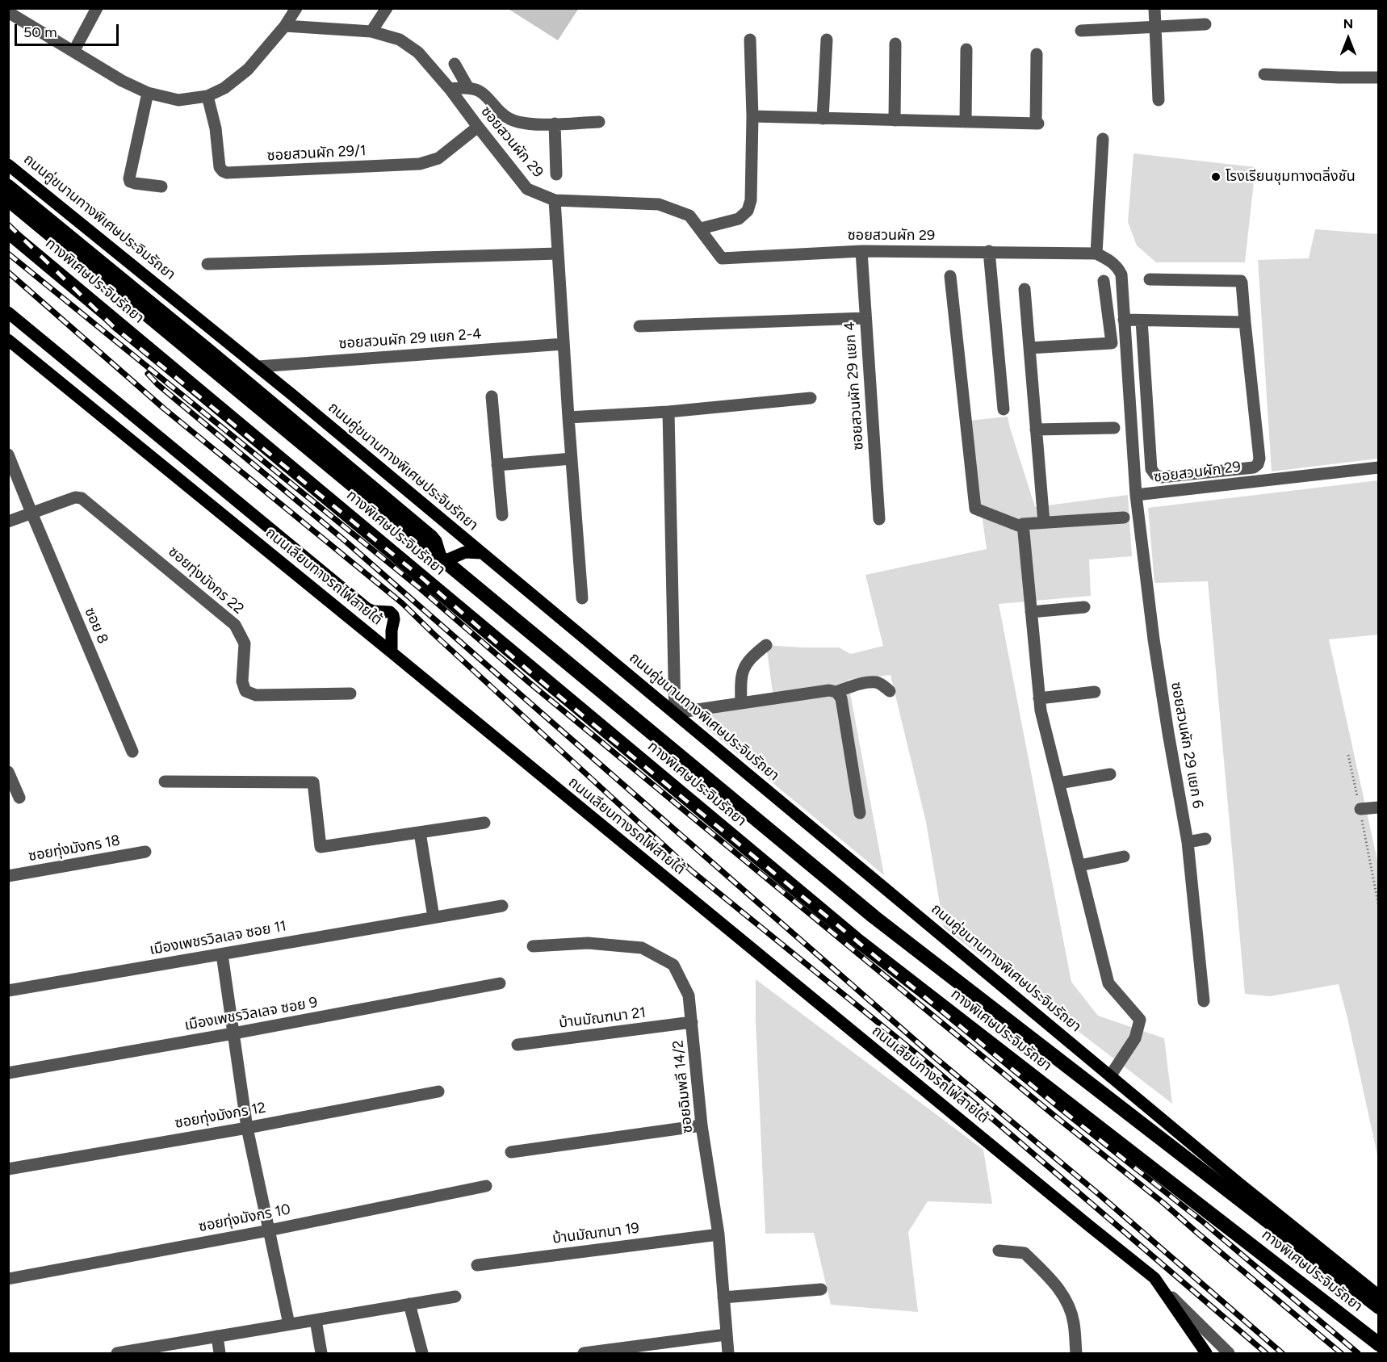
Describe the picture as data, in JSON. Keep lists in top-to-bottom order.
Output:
{
  "streets": {
    "highway": ["ทางพิเศษประจิมรัถยา"],
    "main road": ["ถนนคู่ขนานทางพิเศษประจิมรัถยา", "ถนนเลียบทางรถไฟสายใต้"],
    "street": [
      "ซอยสวนผัก 29",
      "ซอยสวนผัก 29/1",
      "ซอยสวนผัก 29 แยก 2-4",
      "ซอยสวนผัก 29 แยก 4",
      "ซอยทุ่งมังกร 22",
      "ซอย 8",
      "ซอยสวนผัก 29 แยก 6",
      "ซอยทุ่งมังกร 18",
      "เมืองเพชรวิลเลจ ซอย 11",
      "เมืองเพชรวิลเลจ ซอย 9",
      "บ้านมัณฑนา 21",
      "ซอยฉิมพลี 14/2",
      "ซอยทุ่งมังกร 12",
      "ซอยทุ่งมังกร 10",
      "บ้านมัณฑนา 19"
    ]
  },
  "crossings": [
    ["ซอยสวนผัก 29", "ซอยสวนผัก 29/1"],
    ["ซอยสวนผัก 29", "ซอยสวนผัก 29 แยก 4"],
    ["ซอยสวนผัก 29", "ซอยสวนผัก 29 แยก 6"],
    ["ถนนคู่ขนานทางพิเศษประจิมรัถยา", "ซอยสวนผัก 29 แยก 2-4"],
    ["ซอยทุ่งมังกร 22", "ซอย 8"],
    ["บ้านมัณฑนา 21", "ซอยฉิมพลี 14/2"],
    ["ซอยฉิมพลี 14/2", "บ้านมัณฑนา 19"]
  ],
  "places": ["โรงเรียนชุมทางตลิ่งชัน"],
  "scale_bar": "50 m",
  "north": "top"
}
